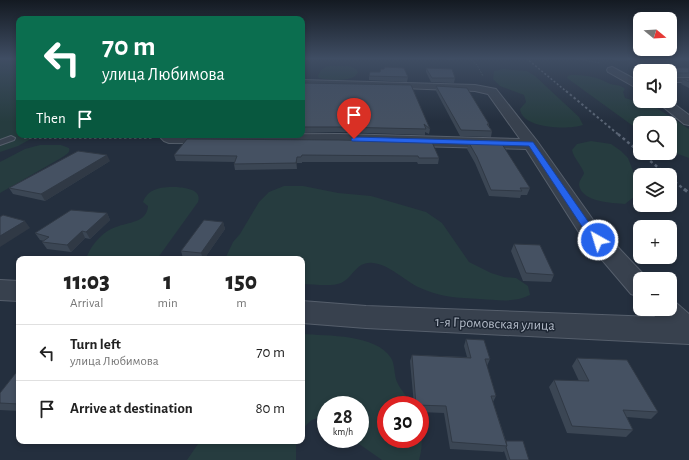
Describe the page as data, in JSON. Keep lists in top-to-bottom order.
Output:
{
  "streets": {
    "street": ["1-я Громовская улица"]
  },
  "north": "right",
  "page": {
    "map_buttons": ["+", "−"],
    "turn": ["70 m", "улица Любимова"],
    "then": "Then",
    "eta": [
      "11:03",
      "Arrival",
      "1",
      "min",
      "150",
      "m"
    ],
    "list": [
      {
        "name": "Turn left",
        "note": "улица Любимова",
        "value": "70 m"
      },
      {
        "name": "Arrive at destination",
        "value": "80 m"
      }
    ],
    "speed": "28 km/h",
    "limit": "30"
  }
}
